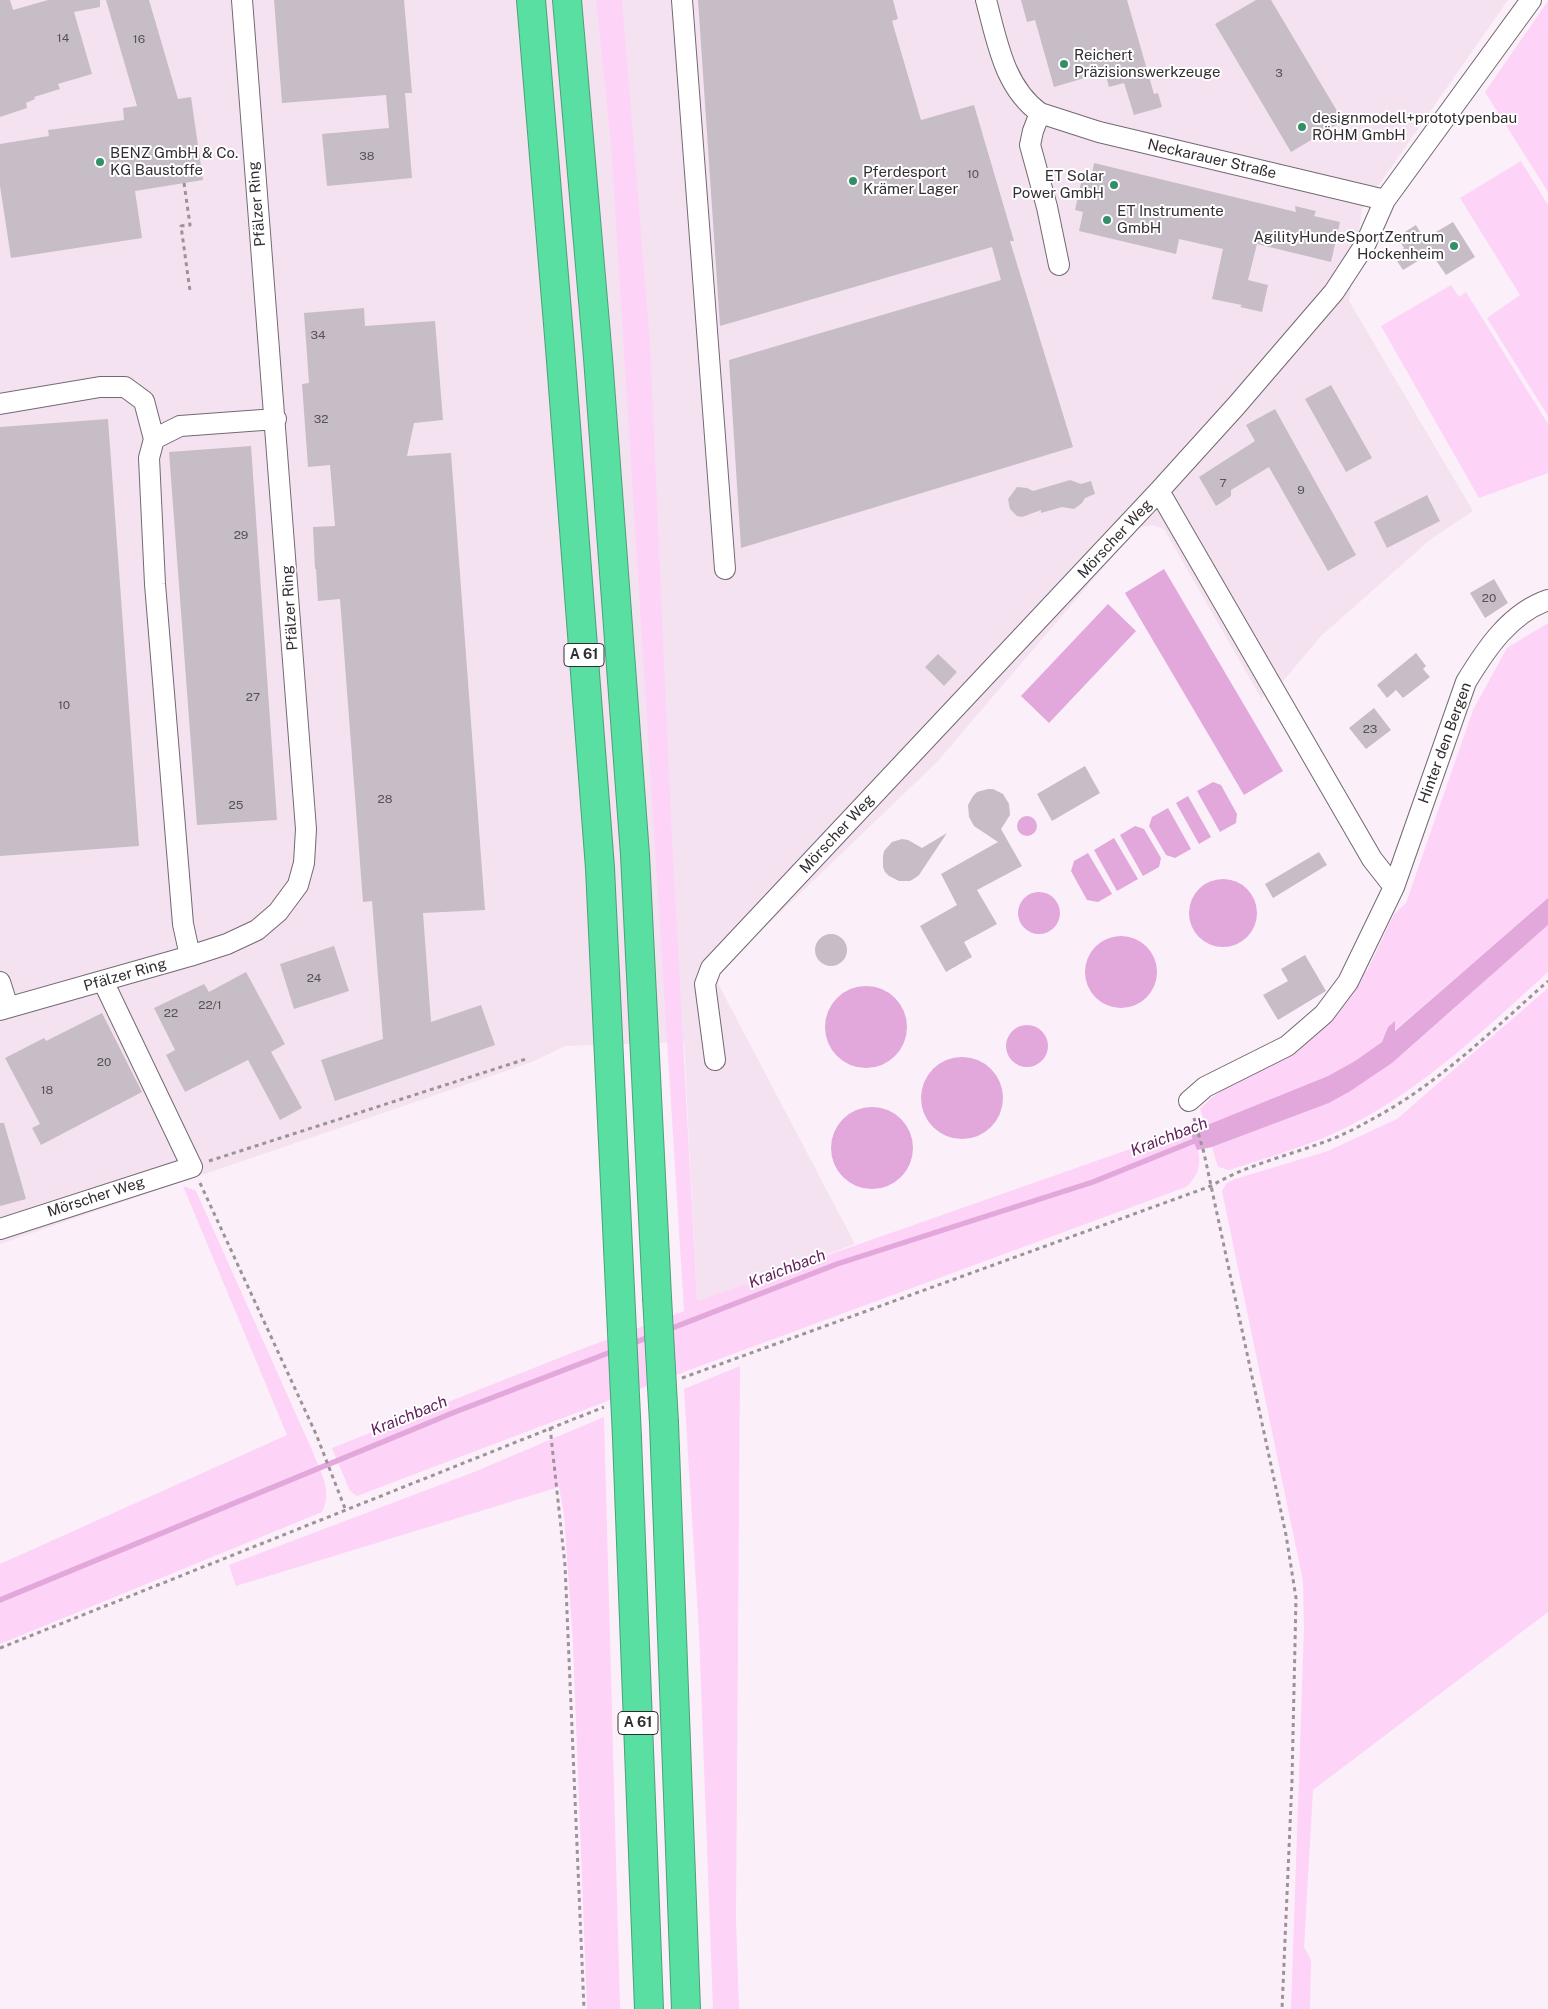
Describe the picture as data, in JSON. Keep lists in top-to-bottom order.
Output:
{
  "streets": {
    "highway": ["A 61"],
    "street": [
      "Neckarauer Straße",
      "Pfälzer Ring",
      "Mörscher Weg",
      "Hinter den Bergen"
    ]
  },
  "crossings": [
    ["Neckarauer Straße", "Mörscher Weg"]
  ],
  "water": ["Kraichbach"],
  "places": [
    "Reichert Präzisionswerkzeuge",
    "designmodell+prototypenbau RÖHM GmbH",
    "BENZ GmbH & Co. KG Baustoffe",
    "Pferdesport Krämer Lager",
    "ET Solar Power GmbH",
    "ET Instrumente GmbH",
    "AgilityHundeSportZentrum Hockenheim"
  ],
  "house_numbers": [
    "14",
    "16",
    "3",
    "38",
    "10",
    "34",
    "32",
    "7",
    "9",
    "29",
    "20",
    "27",
    "10",
    "23",
    "28",
    "25",
    "24",
    "22/1",
    "22",
    "20",
    "18"
  ]
}
